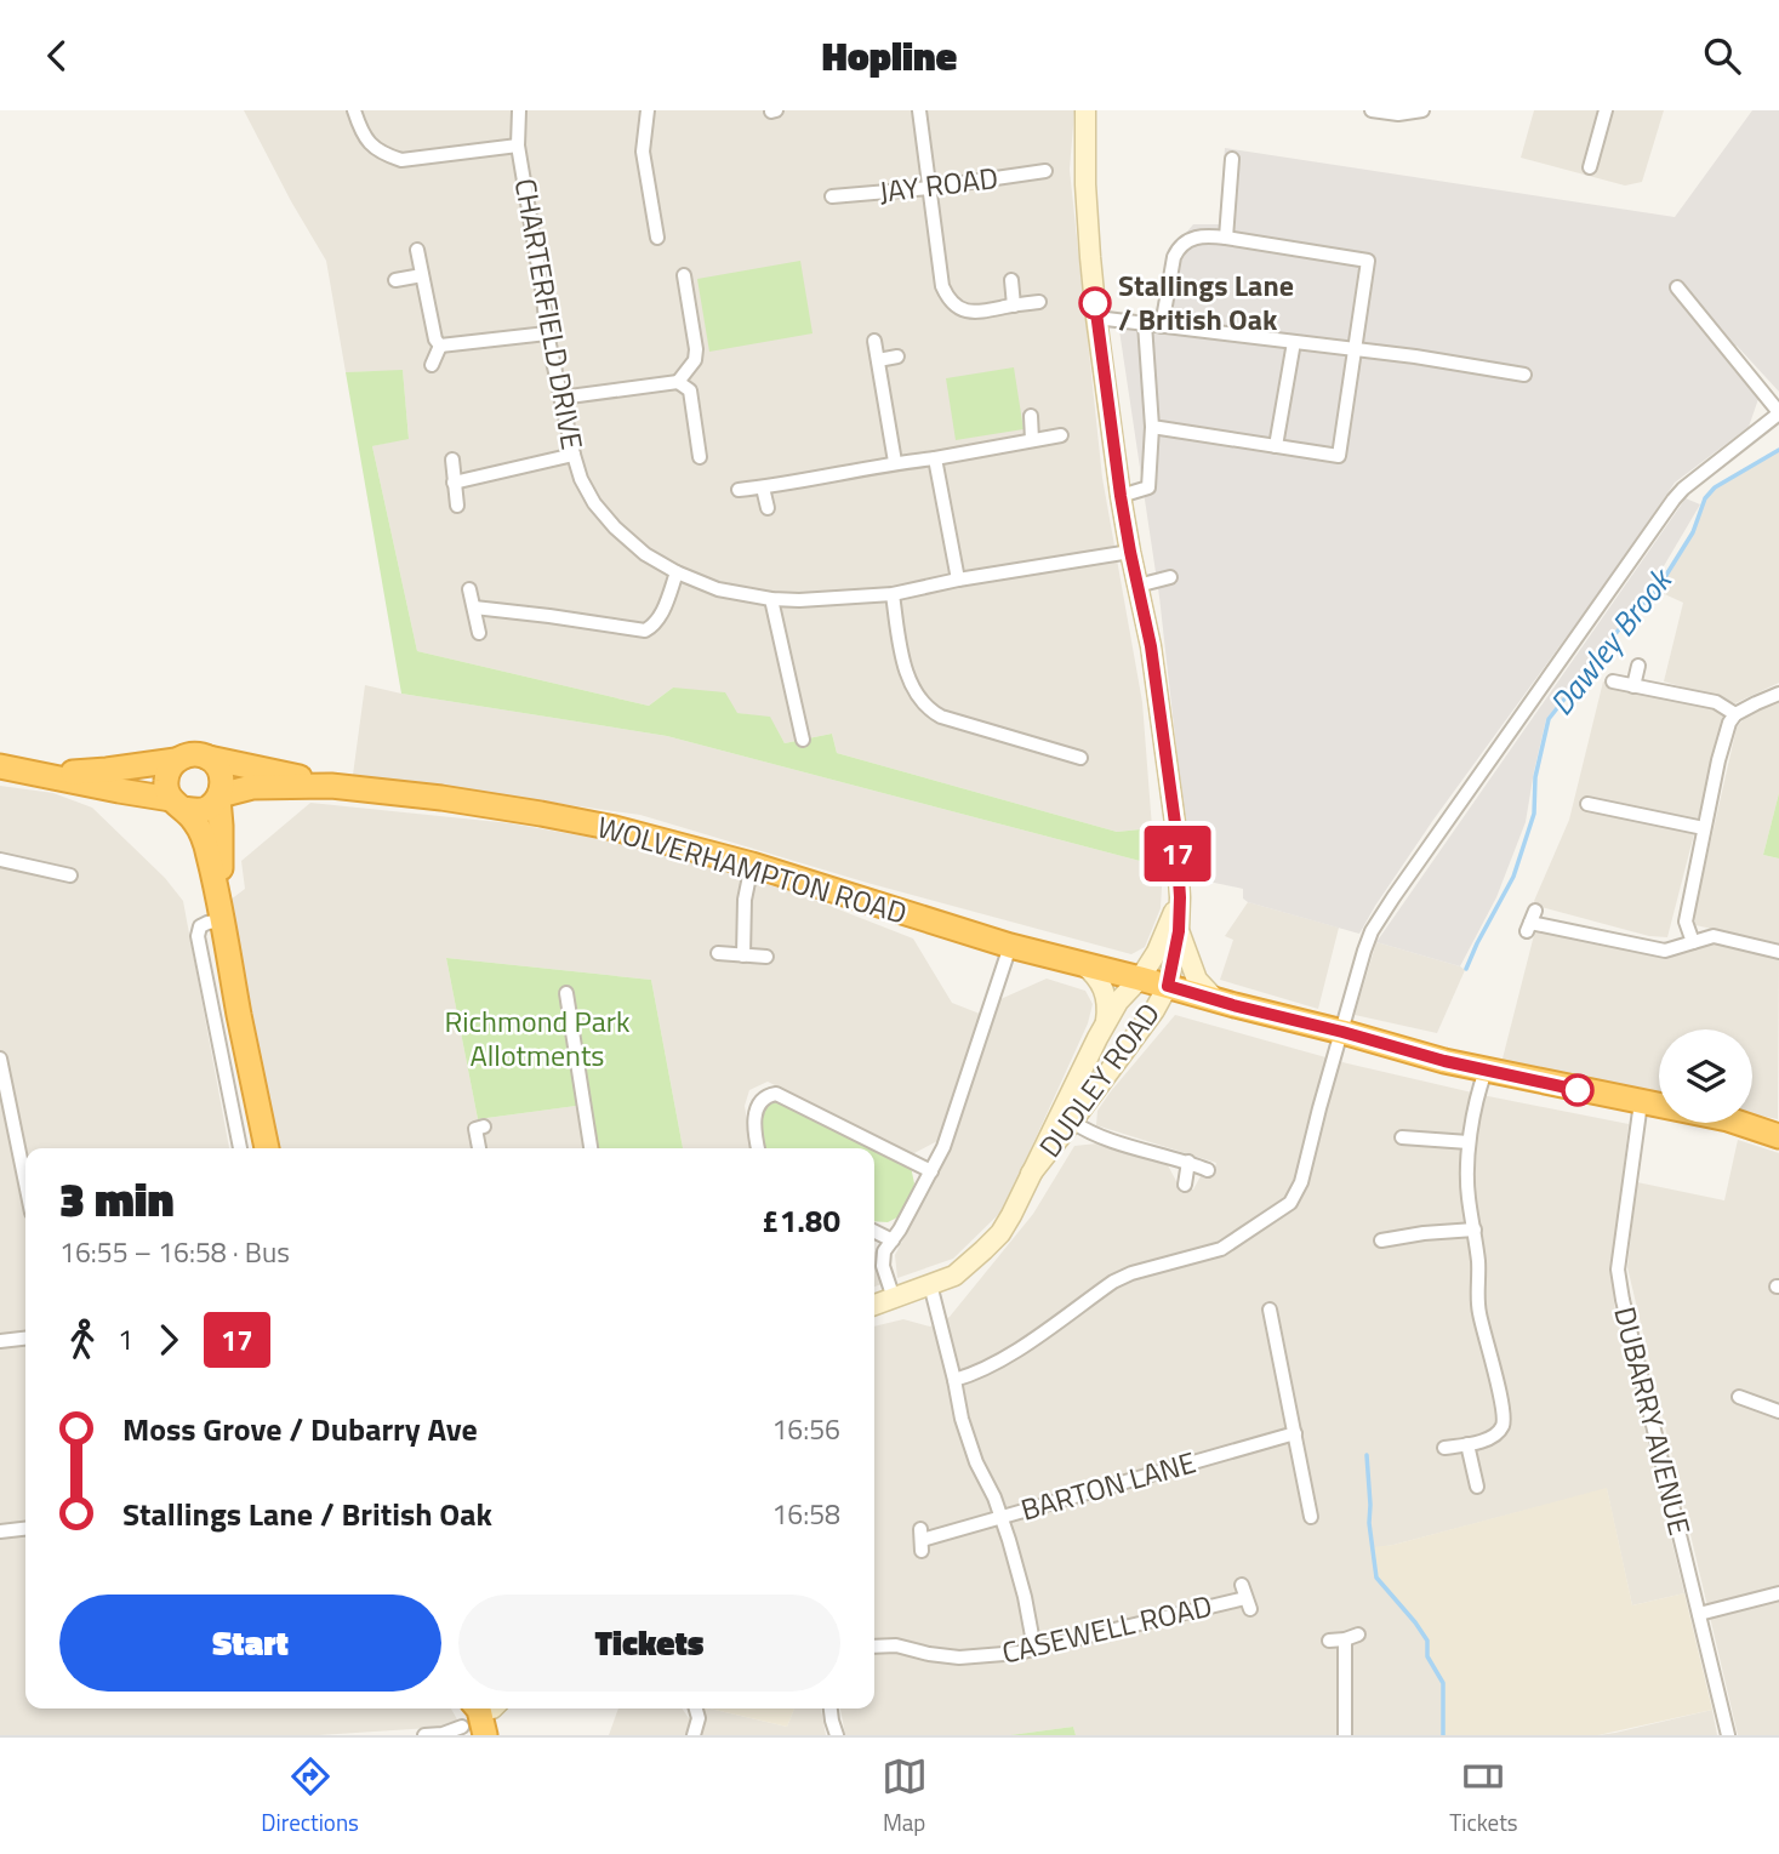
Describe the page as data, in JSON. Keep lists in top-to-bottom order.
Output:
{
  "streets": {
    "highway": ["WOLVERHAMPTON ROAD"],
    "main road": ["DUDLEY ROAD"],
    "street": [
      "JAY ROAD",
      "CHARTERFIELD DRIVE",
      "DUBARRY AVENUE",
      "BARTON LANE",
      "CASEWELL ROAD"
    ]
  },
  "crossings": [
    ["WOLVERHAMPTON ROAD", "DUDLEY ROAD"],
    ["WOLVERHAMPTON ROAD", "DUBARRY AVENUE"]
  ],
  "water": ["Dawley Brook"],
  "parks": ["Richmond Park Allotments"],
  "places": ["Stallings Lane / British Oak"],
  "lines": ["bus line 17"],
  "page": {
    "header": "Hopline",
    "on_map": "17",
    "heading": ["3 min", "16:55 – 16:58 · Bus", "£1.80"],
    "legs": ["1", "17"],
    "list": [
      {
        "name": "Moss Grove / Dubarry Ave",
        "value": "16:56"
      },
      {
        "name": "Stallings Lane / British Oak",
        "value": "16:58"
      }
    ],
    "buttons": ["Start", "Tickets"],
    "tabs": ["Directions", "Map", "Tickets"]
  }
}
